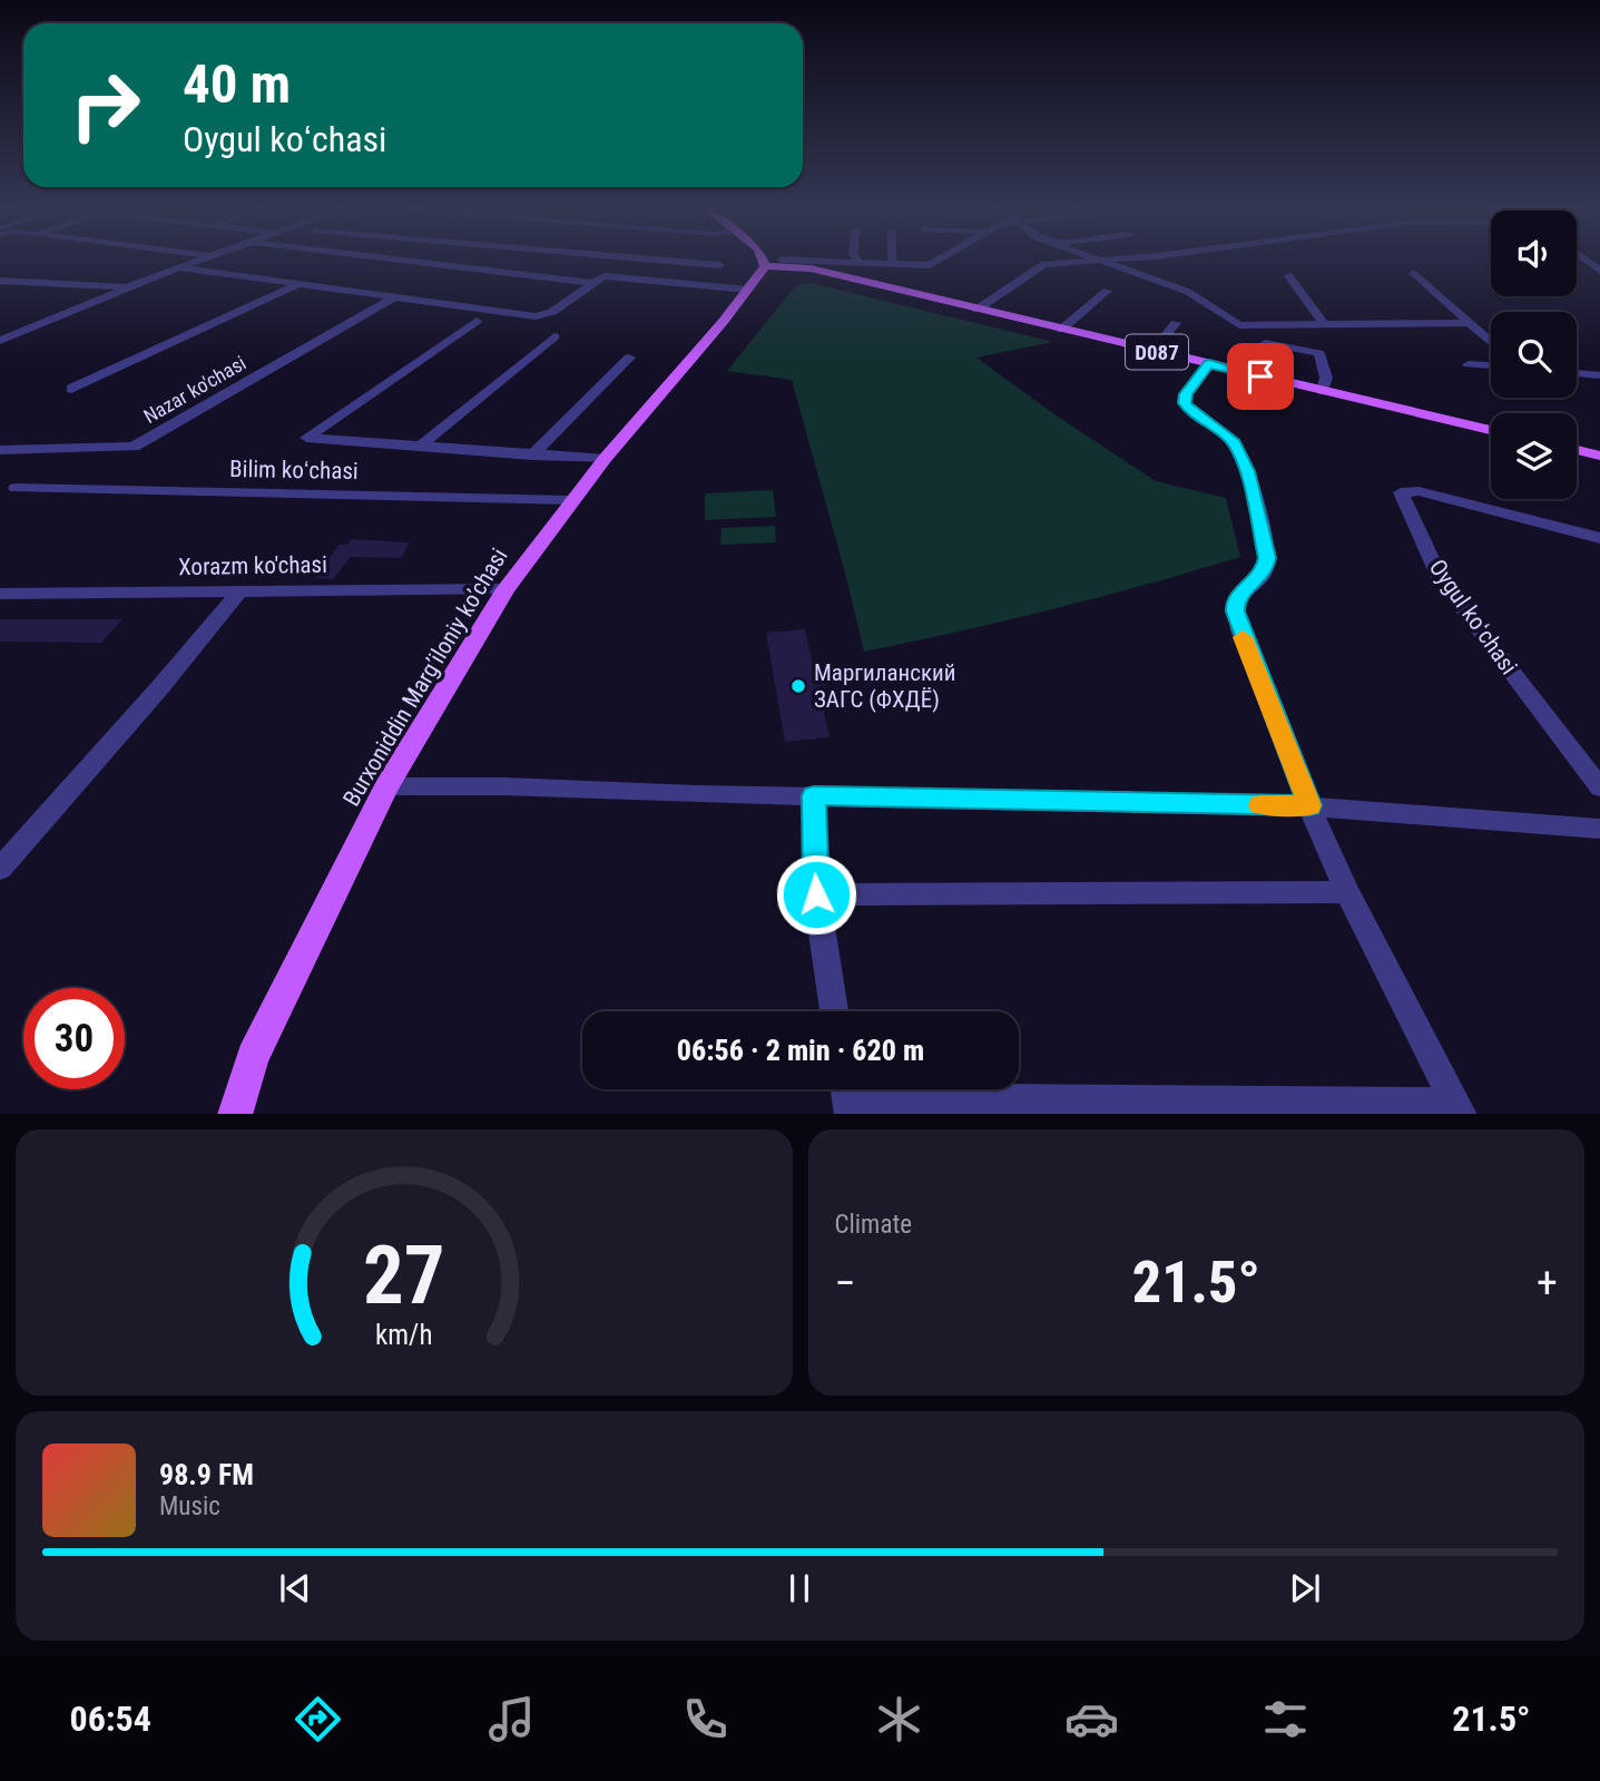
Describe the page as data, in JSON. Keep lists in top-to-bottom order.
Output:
{
  "streets": {
    "main road": ["D087", "Burxoniddin Marg’iloniy ko’chasi"],
    "street": [
      "Nazar ko'chasi",
      "Bilim koʻchasi",
      "Xorazm ko'chasi",
      "Oygul koʻchasi"
    ]
  },
  "crossings": [
    ["D087", "Burxoniddin Marg’iloniy ko’chasi"],
    ["Bilim koʻchasi", "Burxoniddin Marg’iloniy ko’chasi"],
    ["Xorazm ko'chasi", "Burxoniddin Marg’iloniy ko’chasi"]
  ],
  "places": ["Маргиланский ЗАГС (ФХДЁ)"],
  "page": {
    "turn": ["40 m", "Oygul koʻchasi"],
    "limit": "30",
    "trip": "06:56 · 2 min · 620 m",
    "tile": "Climate",
    "heat": ["−", "21.5°", "+"],
    "song": ["98.9 FM", "Music"],
    "tabs": ["06:54", "21.5°"],
    "gauge": ["27", "km/h"]
  }
}
